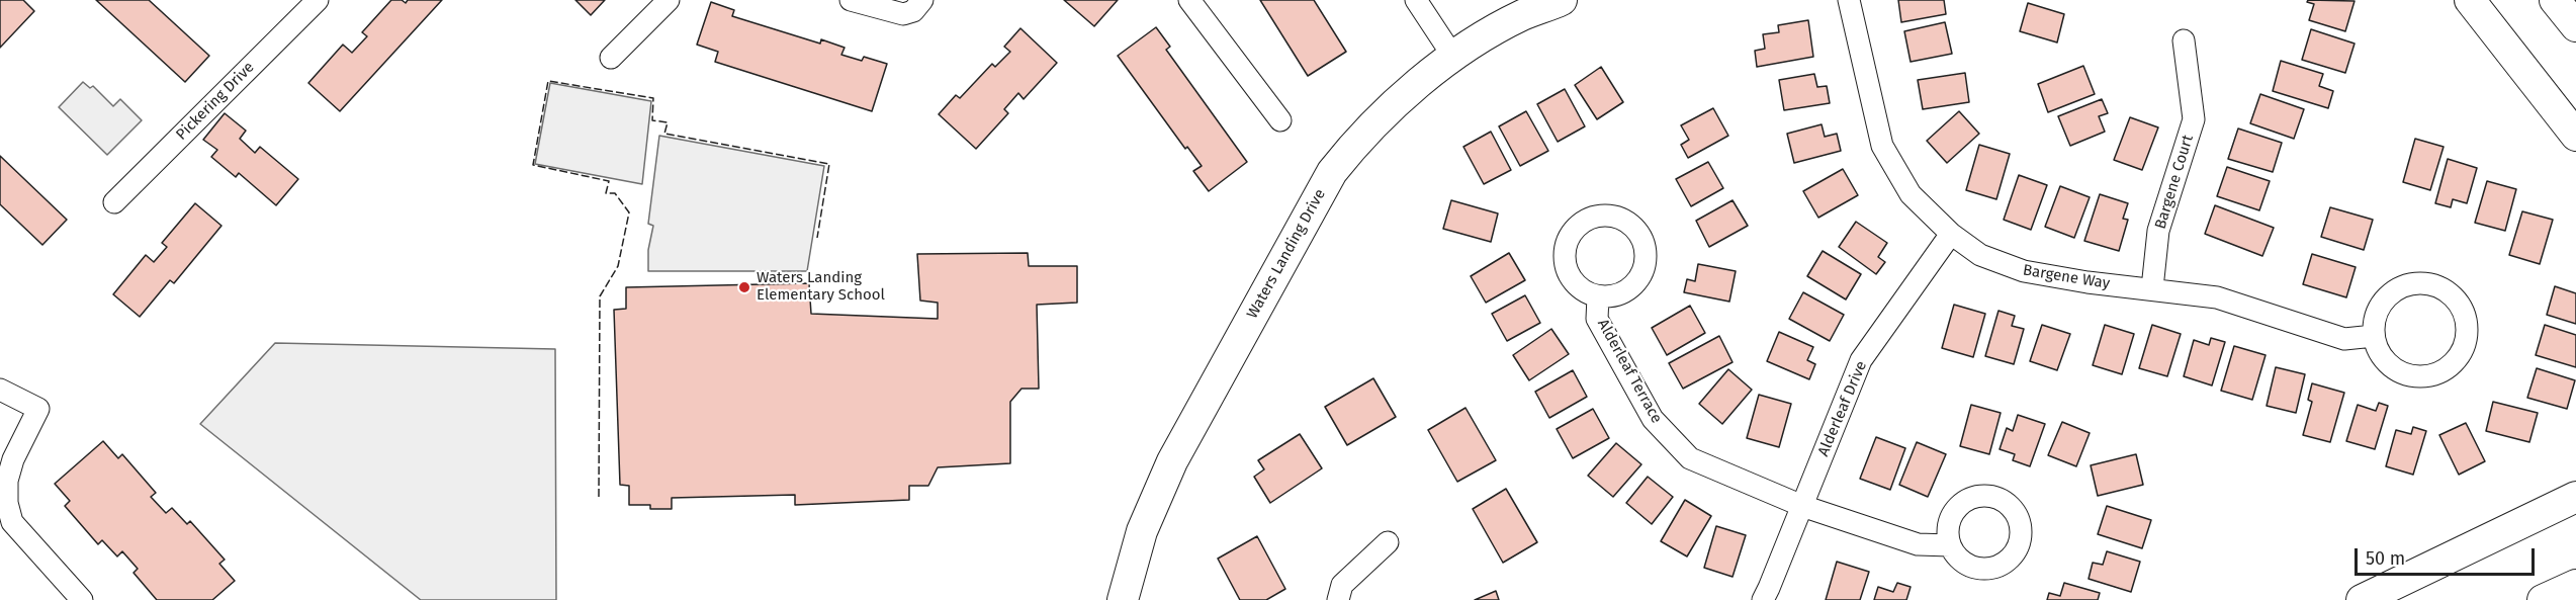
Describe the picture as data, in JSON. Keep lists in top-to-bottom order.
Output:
{
  "streets": {
    "street": [
      "Pickering Drive",
      "Bargene Court",
      "Waters Landing Drive",
      "Bargene Way",
      "Alderleaf Terrace",
      "Alderleaf Drive"
    ]
  },
  "crossings": [
    ["Bargene Court", "Bargene Way"],
    ["Bargene Way", "Alderleaf Drive"],
    ["Alderleaf Terrace", "Alderleaf Drive"]
  ],
  "places": ["Waters Landing Elementary School"],
  "scale_bar": "50 m"
}
